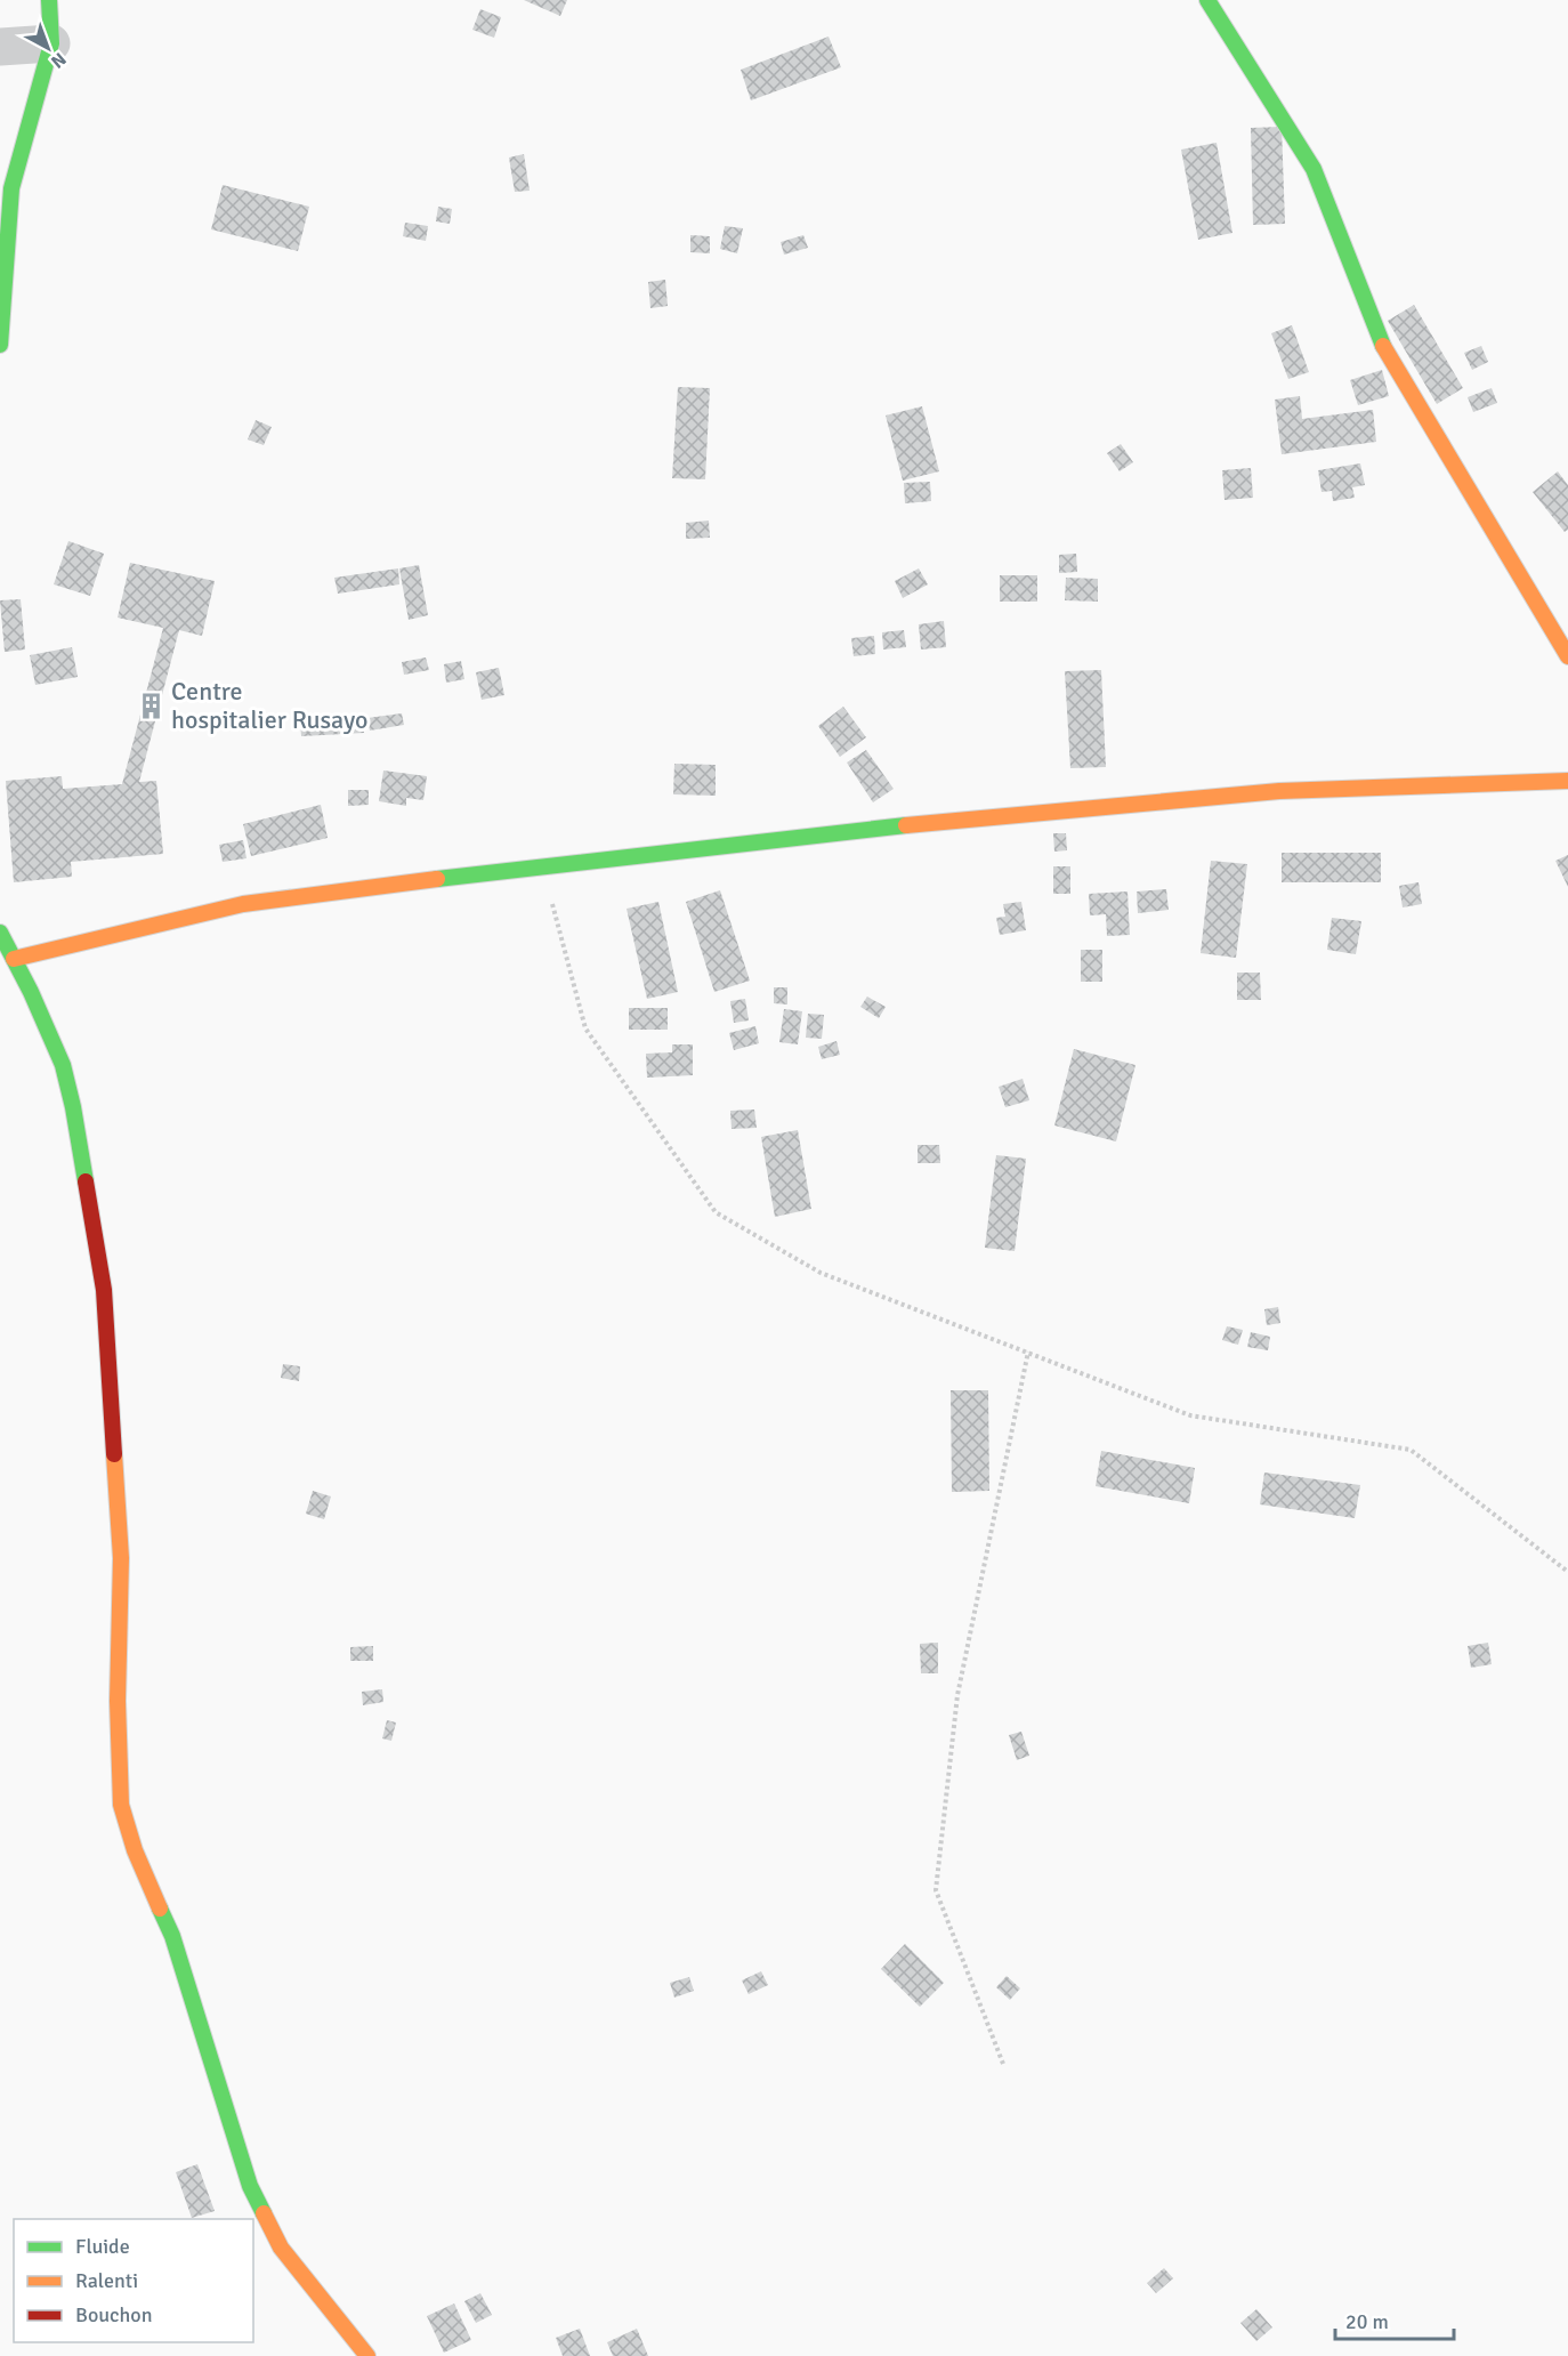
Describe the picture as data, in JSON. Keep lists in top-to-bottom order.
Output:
{
  "places": {
    "building": ["Centre hospitalier Rusayo"]
  },
  "legend": ["Fluide", "Ralenti", "Bouchon"],
  "scale_bar": "20 m",
  "north": "bottom right"
}
